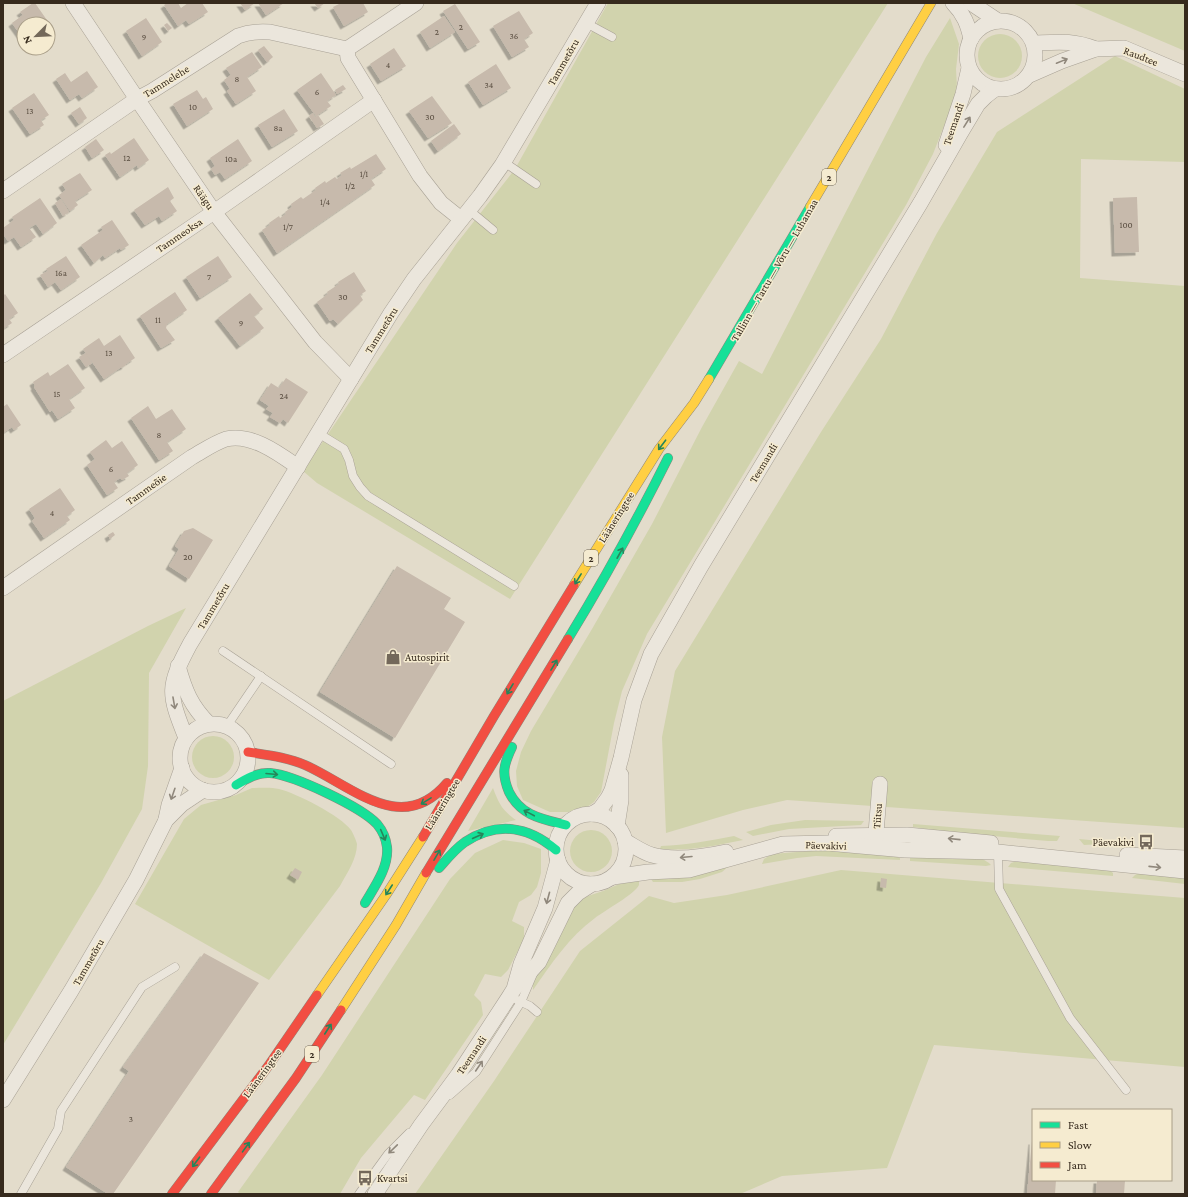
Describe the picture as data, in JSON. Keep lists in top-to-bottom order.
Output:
{
  "streets": {
    "highway": ["2", "Tallinn — Tartu — Võru — Luhamaa", "Lääneringtee"],
    "street": [
      "Raudtee",
      "Tammetõru",
      "Tammelehe",
      "Teemandi",
      "Räägu",
      "Tammeoksa",
      "Tammeõie",
      "Tiitsu",
      "Päevakivi"
    ]
  },
  "crossings": [
    ["Raudtee", "Teemandi"],
    ["Tammetõru", "Räägu"],
    ["Tammetõru", "Tammeõie"],
    ["Tammelehe", "Räägu"],
    ["Teemandi", "Päevakivi"],
    ["Räägu", "Tammeoksa"],
    ["Tallinn — Tartu — Võru — Luhamaa", "Lääneringtee"],
    ["Tiitsu", "Päevakivi"]
  ],
  "places": {
    "shop": ["Autospirit"],
    "bus stop": ["Päevakivi", "Kvartsi"]
  },
  "house_numbers": [
    "2",
    "2",
    "36",
    "9",
    "4",
    "8",
    "34",
    "6",
    "10",
    "13",
    "30",
    "8a",
    "12",
    "10a",
    "1/1",
    "1/2",
    "1/4",
    "100",
    "1/7",
    "16a",
    "7",
    "30",
    "11",
    "9",
    "13",
    "15",
    "24",
    "8",
    "6",
    "4",
    "20",
    "3"
  ],
  "legend": ["Fast", "Slow", "Jam"],
  "north": "bottom left"
}
